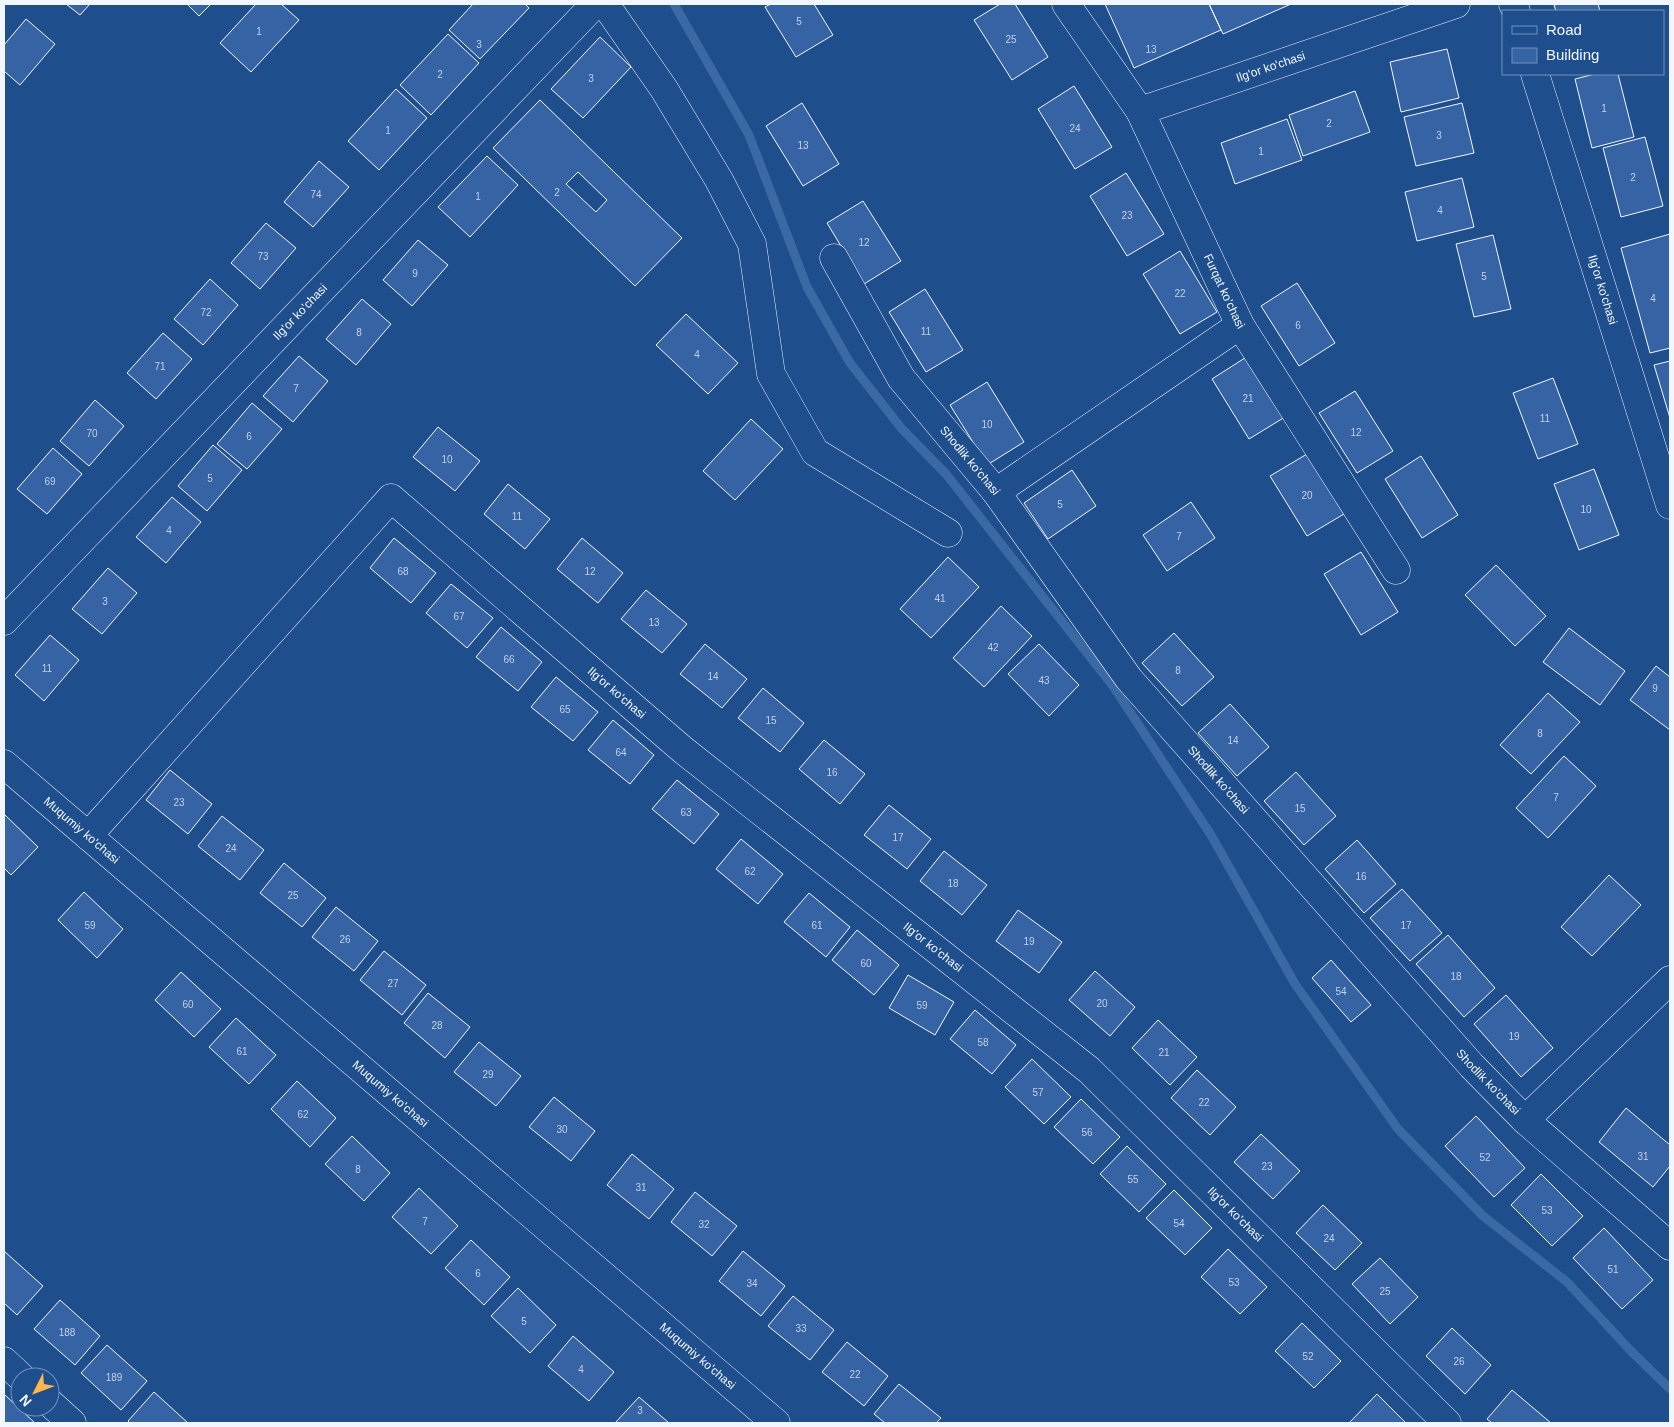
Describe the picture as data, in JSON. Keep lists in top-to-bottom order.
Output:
{
  "streets": {
    "street": [
      "Ilg'or ko'chasi",
      "Furqat ko'chasi",
      "Shodlik ko'chasi",
      "Muqumiy ko'chasi"
    ]
  },
  "crossings": [
    ["Ilg'or ko'chasi", "Furqat ko'chasi"],
    ["Ilg'or ko'chasi", "Muqumiy ko'chasi"]
  ],
  "house_numbers": [
    "5",
    "1",
    "25",
    "3",
    "13",
    "2",
    "3",
    "1",
    "2",
    "24",
    "1",
    "3",
    "13",
    "1",
    "2",
    "2",
    "74",
    "1",
    "4",
    "23",
    "12",
    "73",
    "9",
    "5",
    "22",
    "4",
    "72",
    "6",
    "11",
    "8",
    "4",
    "71",
    "7",
    "21",
    "11",
    "10",
    "12",
    "70",
    "6",
    "10",
    "5",
    "69",
    "20",
    "5",
    "10",
    "11",
    "4",
    "7",
    "68",
    "12",
    "41",
    "3",
    "67",
    "13",
    "42",
    "66",
    "11",
    "8",
    "14",
    "43",
    "9",
    "65",
    "15",
    "8",
    "14",
    "64",
    "16",
    "7",
    "23",
    "15",
    "63",
    "17",
    "24",
    "62",
    "16",
    "18",
    "25",
    "59",
    "61",
    "17",
    "26",
    "19",
    "60",
    "18",
    "27",
    "54",
    "20",
    "60",
    "59",
    "28",
    "19",
    "58",
    "61",
    "21",
    "29",
    "57",
    "22",
    "62",
    "30",
    "56",
    "31",
    "52",
    "23",
    "8",
    "55",
    "31",
    "53",
    "7",
    "54",
    "32",
    "24",
    "51",
    "6",
    "53",
    "34",
    "25",
    "5",
    "33",
    "188",
    "52",
    "26",
    "4",
    "22",
    "189",
    "3"
  ],
  "legend": ["Road", "Building"],
  "north": "bottom left"
}
